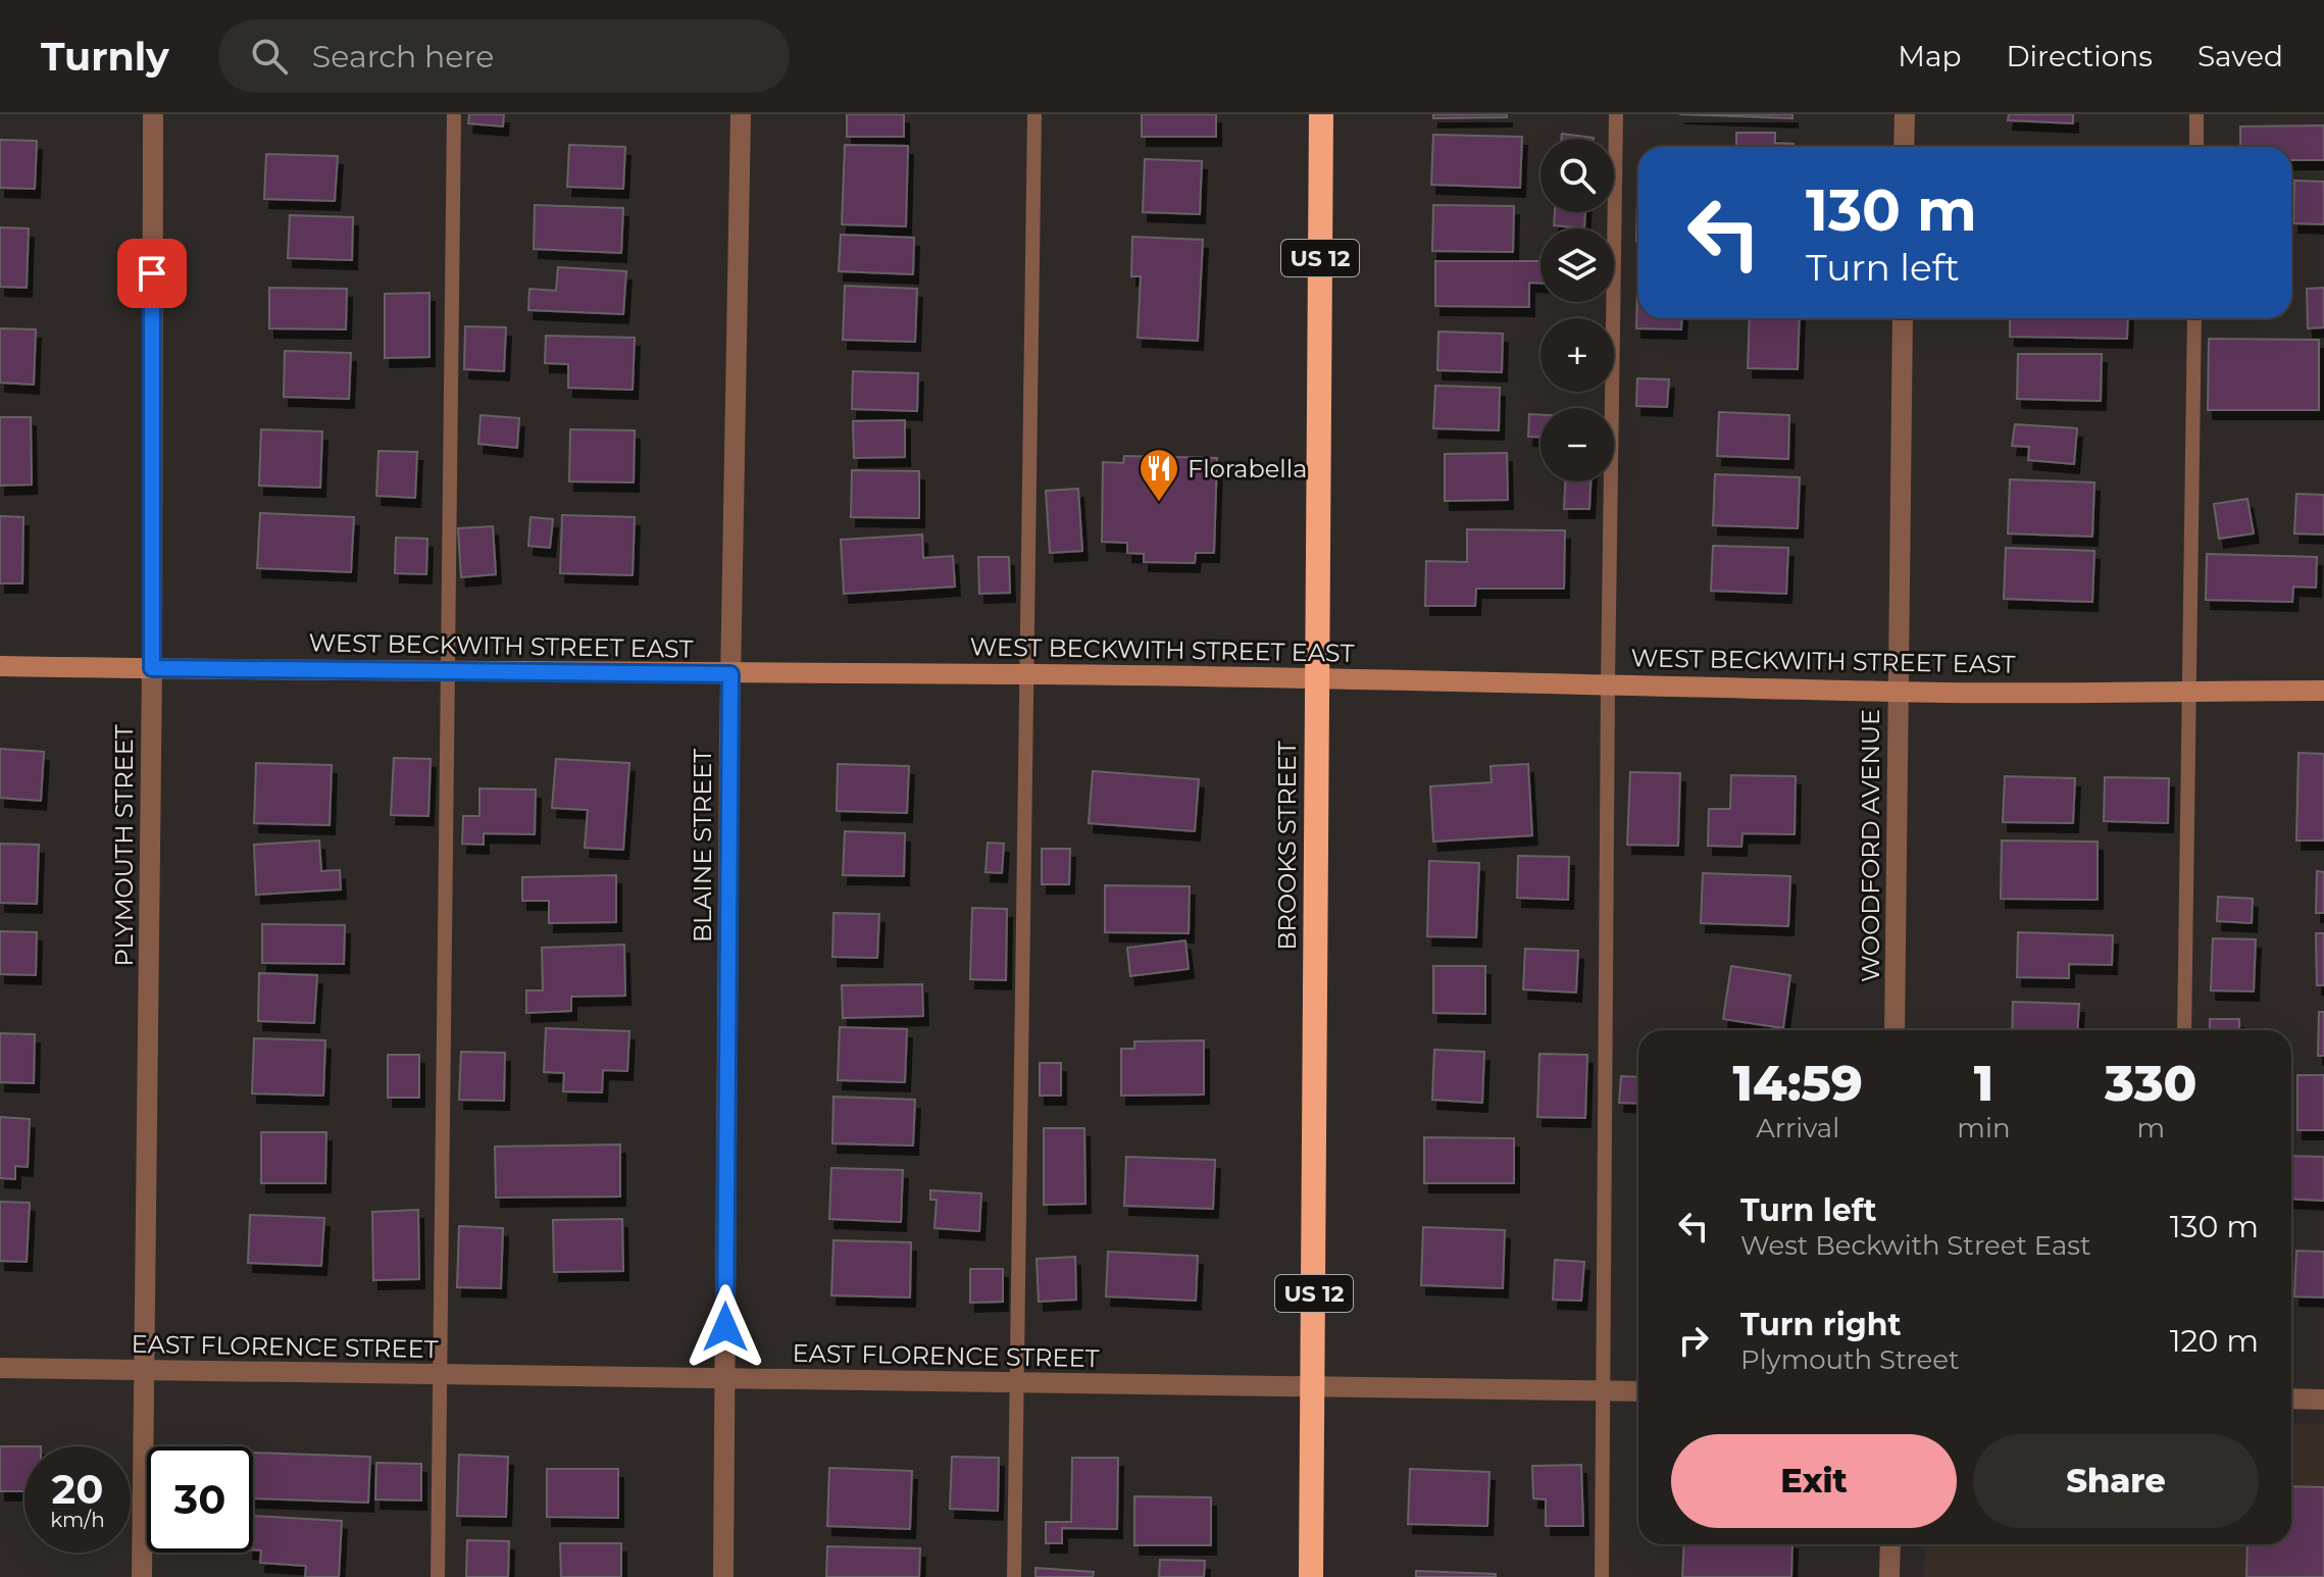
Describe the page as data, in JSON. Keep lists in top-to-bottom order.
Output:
{
  "streets": {
    "highway": ["US 12", "BROOKS STREET"],
    "street": [
      "WEST BECKWITH STREET EAST",
      "PLYMOUTH STREET",
      "BLAINE STREET",
      "WOODFORD AVENUE",
      "EAST FLORENCE STREET"
    ]
  },
  "crossings": [
    ["WEST BECKWITH STREET EAST", "PLYMOUTH STREET"],
    ["WEST BECKWITH STREET EAST", "BLAINE STREET"],
    ["WEST BECKWITH STREET EAST", "BROOKS STREET"],
    ["WEST BECKWITH STREET EAST", "WOODFORD AVENUE"],
    ["PLYMOUTH STREET", "EAST FLORENCE STREET"],
    ["BLAINE STREET", "EAST FLORENCE STREET"],
    ["BROOKS STREET", "EAST FLORENCE STREET"]
  ],
  "places": {
    "restaurant": ["Florabella"]
  },
  "page": {
    "header": "Turnly",
    "search": "Search here",
    "nav": ["Map", "Directions", "Saved"],
    "map_buttons": ["+", "−"],
    "turn": ["130 m", "Turn left"],
    "eta": [
      "14:59",
      "Arrival",
      "1",
      "min",
      "330",
      "m"
    ],
    "list": [
      {
        "name": "Turn left",
        "note": "West Beckwith Street East",
        "value": "130 m"
      },
      {
        "name": "Turn right",
        "note": "Plymouth Street",
        "value": "120 m"
      }
    ],
    "buttons": ["Exit", "Share"],
    "speed": "20 km/h",
    "limit": "30"
  }
}
